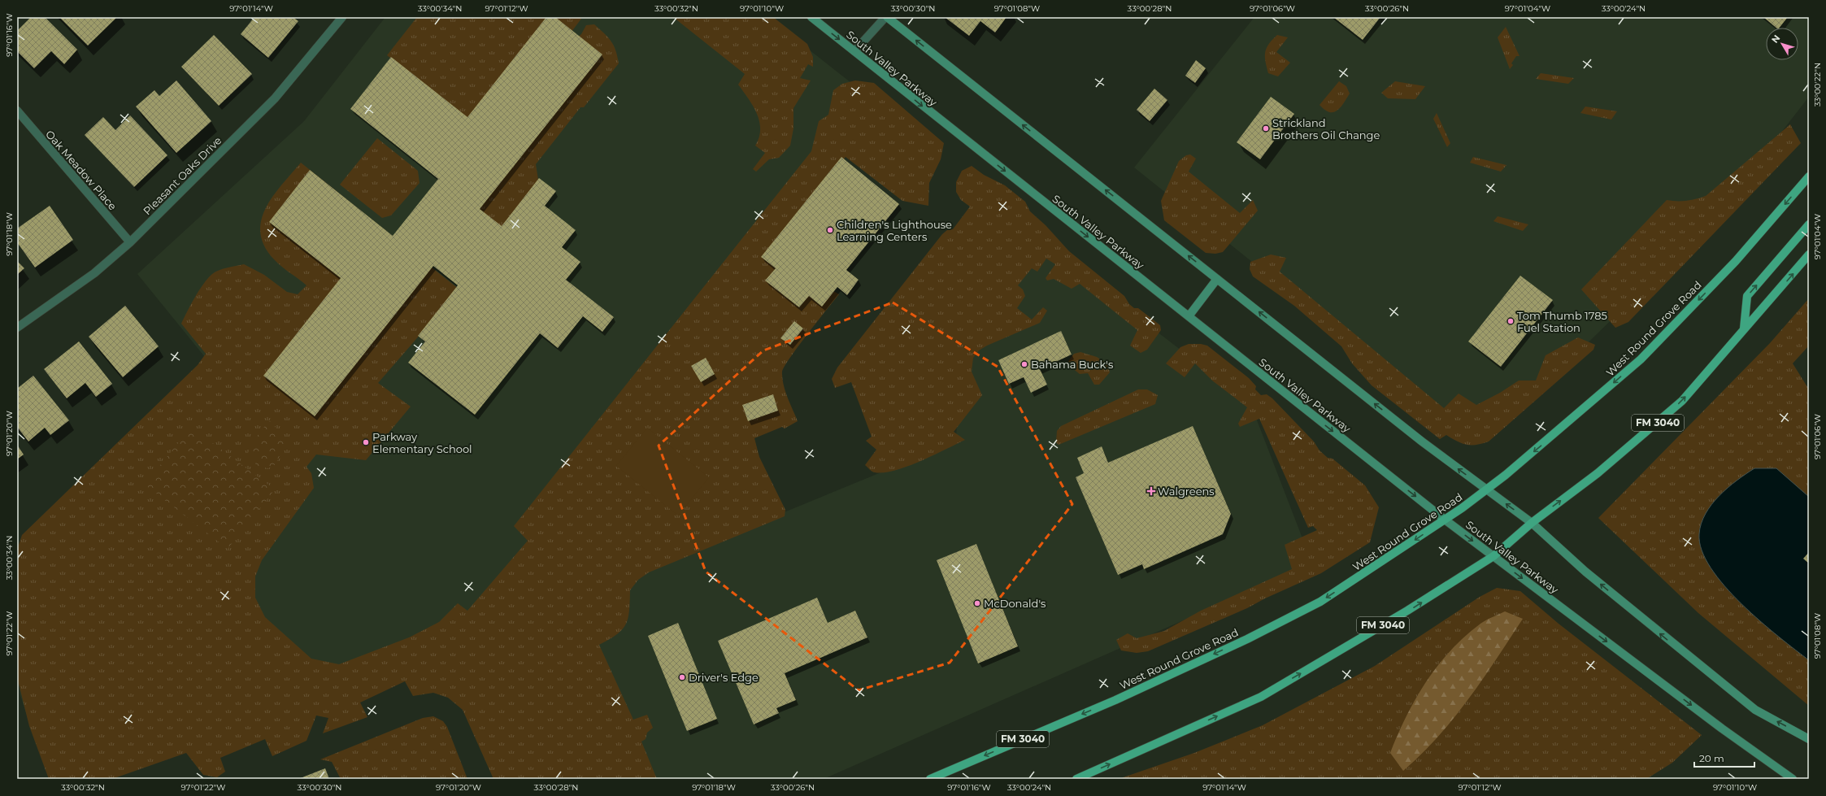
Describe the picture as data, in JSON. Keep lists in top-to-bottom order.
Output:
{
  "streets": {
    "main road": ["South Valley Parkway", "West Round Grove Road", "FM 3040"],
    "street": ["Oak Meadow Place", "Pleasant Oaks Drive"]
  },
  "crossings": [
    ["South Valley Parkway", "West Round Grove Road"],
    ["South Valley Parkway", "FM 3040"],
    ["Oak Meadow Place", "Pleasant Oaks Drive"]
  ],
  "places": {
    "other": [
      "Strickland Brothers Oil Change",
      "Children's Lighthouse Learning Centers",
      "Tom Thumb 1785 Fuel Station",
      "Bahama Buck's",
      "Parkway Elementary School",
      "McDonald's",
      "Driver's Edge"
    ],
    "health": ["Walgreens"]
  },
  "scale_bar": "20 m",
  "north": "top left",
  "coordinates": [
    "97°01'14\"W",
    "33°00'34\"N",
    "97°01'12\"W",
    "33°00'32\"N",
    "97°01'10\"W",
    "33°00'30\"N",
    "97°01'08\"W",
    "33°00'28\"N",
    "97°01'06\"W",
    "33°00'26\"N",
    "97°01'04\"W",
    "33°00'24\"N",
    "97°01'16\"W",
    "33°00'22\"N",
    "97°01'18\"W",
    "97°01'20\"W",
    "97°01'22\"W"
  ]
}
